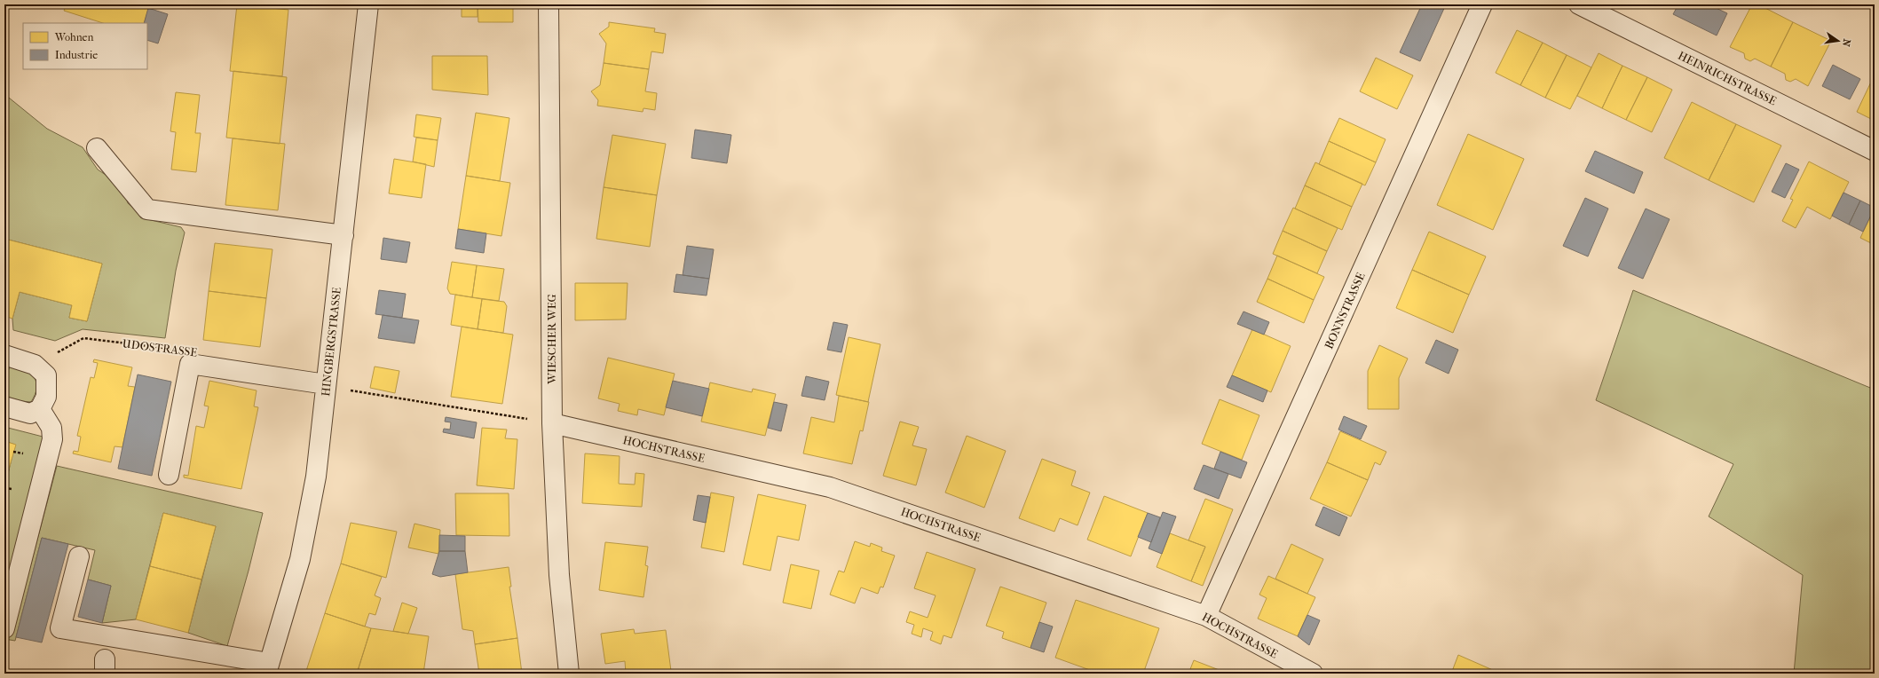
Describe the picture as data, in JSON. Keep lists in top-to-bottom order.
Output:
{
  "streets": {
    "street": [
      "HEINRICHSTRASSE",
      "BONNSTRASSE",
      "WIESCHER WEG",
      "HINGBERGSTRASSE",
      "HOCHSTRASSE"
    ],
    "path": ["UDOSTRASSE"]
  },
  "crossings": [
    ["BONNSTRASSE", "HOCHSTRASSE"],
    ["WIESCHER WEG", "HOCHSTRASSE"]
  ],
  "legend": ["Wohnen", "Industrie"],
  "north": "right"
}
